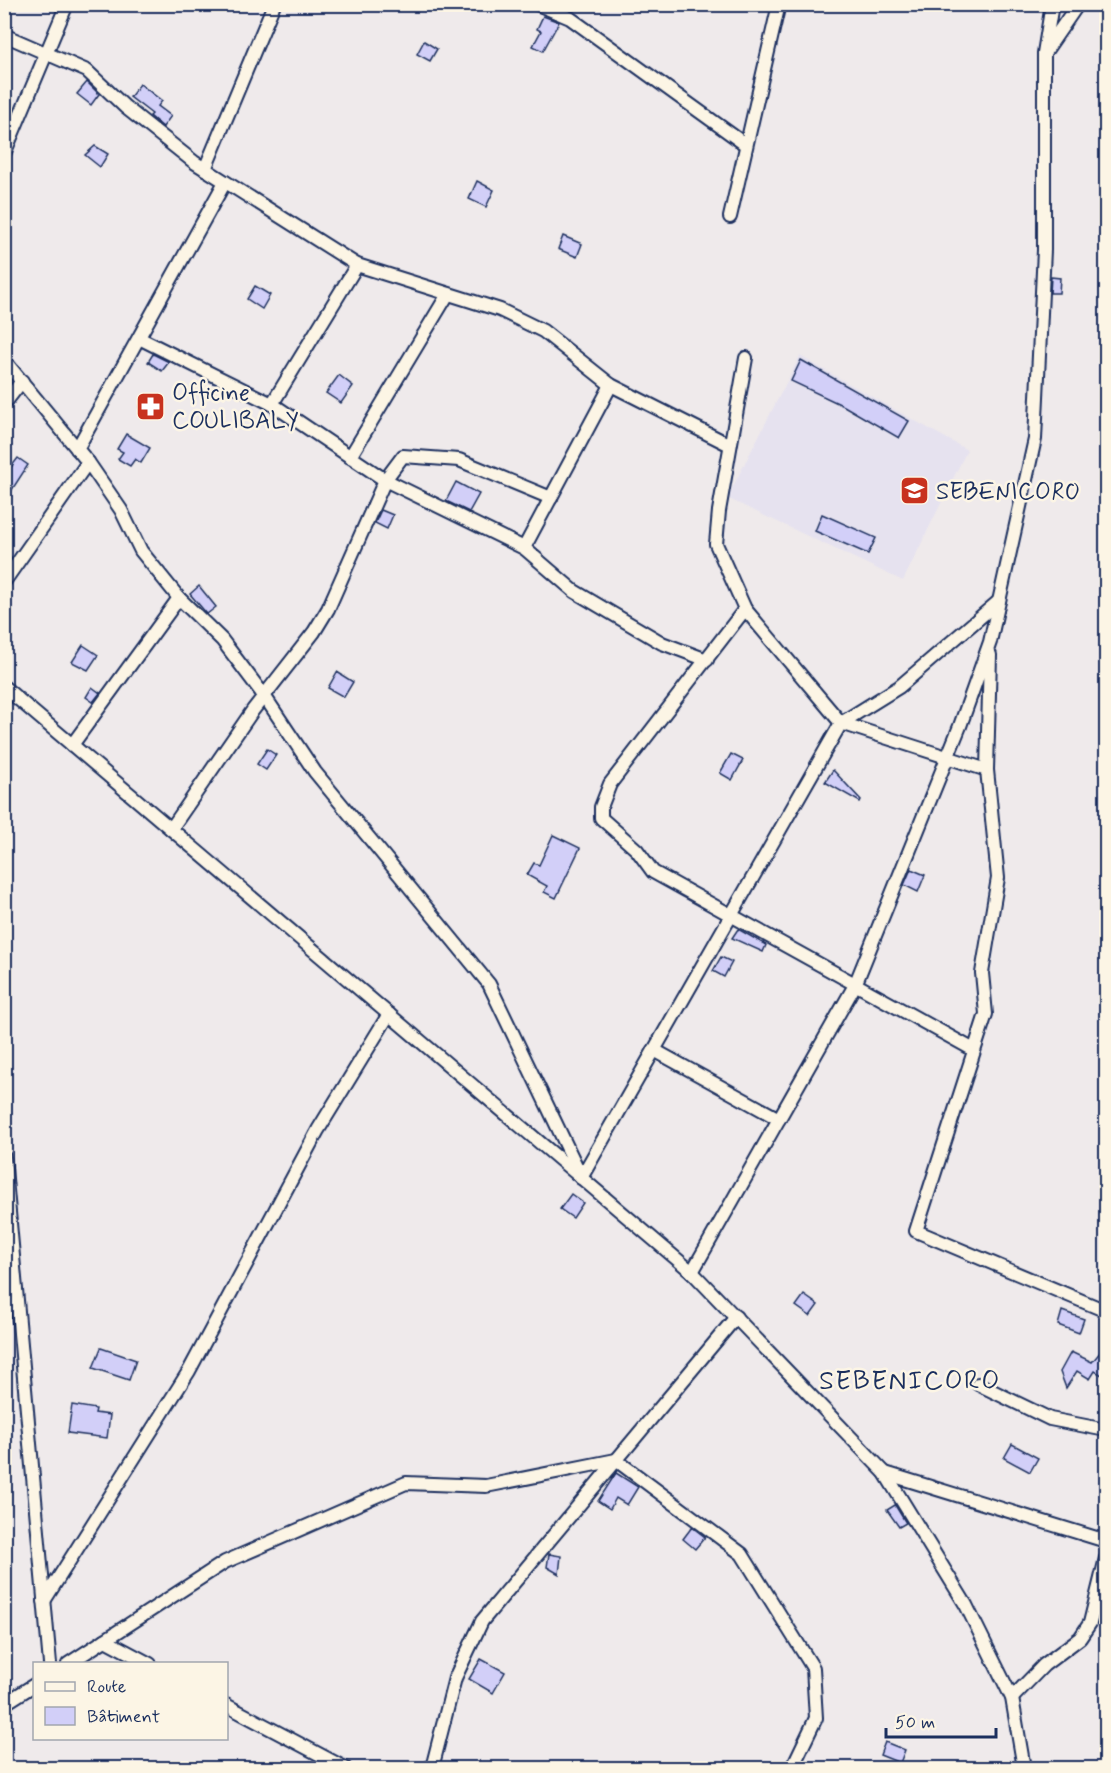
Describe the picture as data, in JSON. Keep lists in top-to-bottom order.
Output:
{
  "districts": ["SEBENICORO"],
  "places": {
    "pharmacy": ["Officine COULIBALY"],
    "school or university": ["SEBENICORO"]
  },
  "legend": ["Route", "Bâtiment"],
  "scale_bar": "50 m"
}
